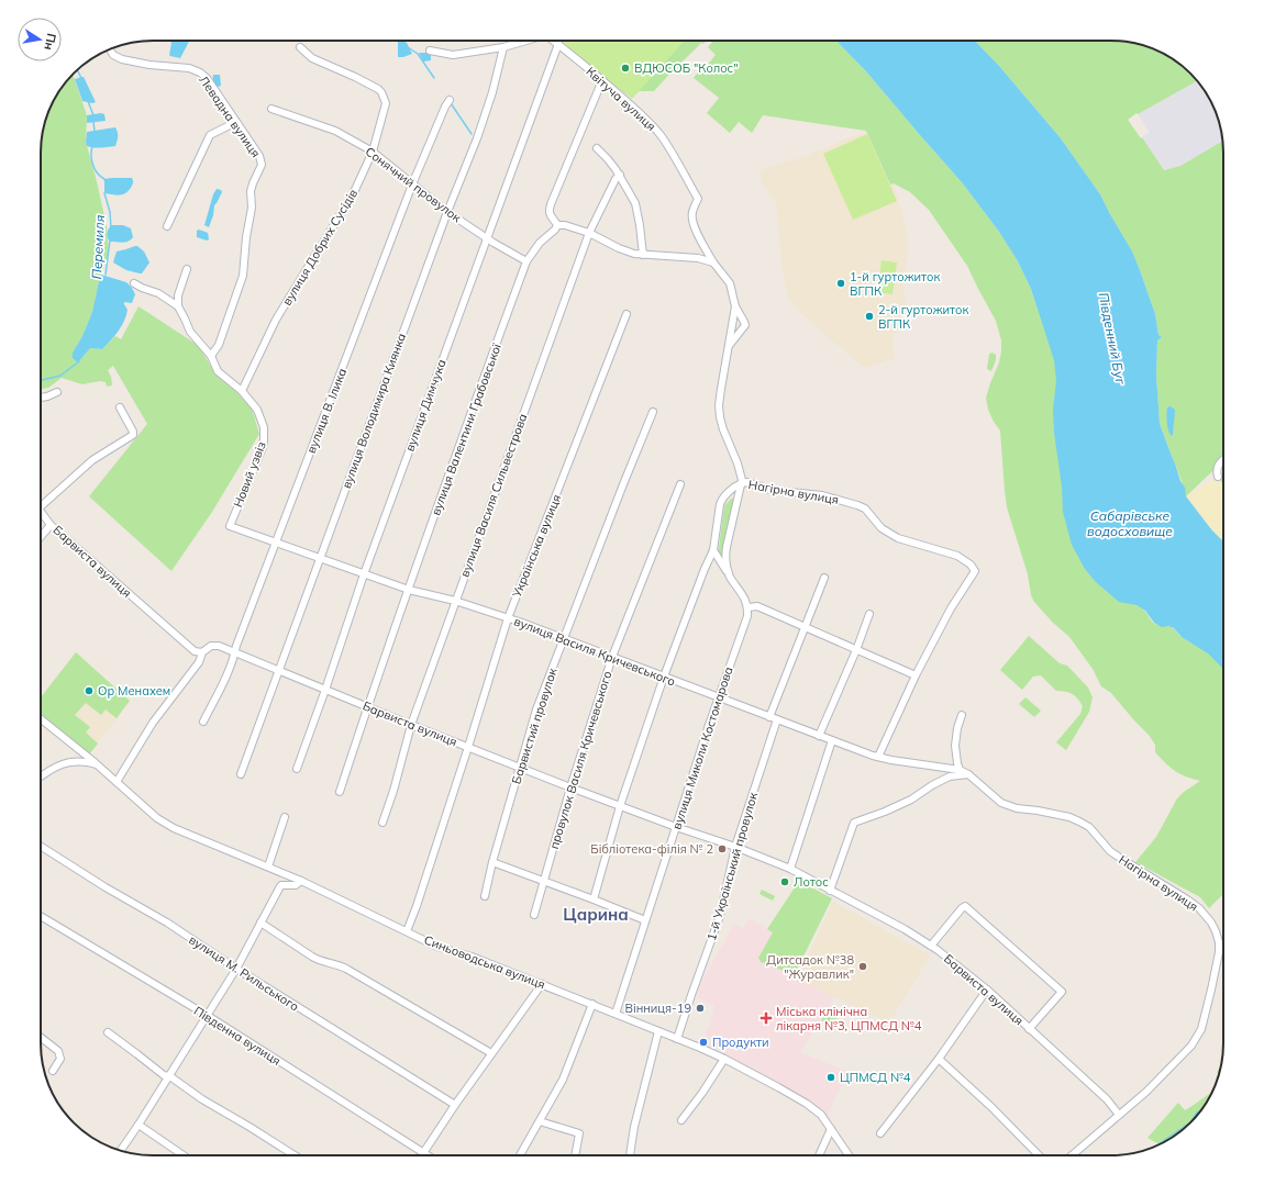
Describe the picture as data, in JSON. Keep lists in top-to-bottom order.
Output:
{
  "streets": {
    "street": [
      "Квітуча вулиця",
      "Левадна вулиця",
      "Сонячний провулок",
      "вулиця Добрих Сусідів",
      "вулиця Димчука",
      "вулиця В. Ілика",
      "вулиця Володимира Киянка",
      "вулиця Валентини Грабовської",
      "Новий узвіз",
      "Нагірна вулиця",
      "вулиця Василя Сильвестрова",
      "Українська вулиця",
      "Барвиста вулиця",
      "вулиця Василя Кричевського",
      "Барвистий провулок",
      "вулиця Миколи Костомарова",
      "провулок Василя Кричевського",
      "1-й Український провулок",
      "Синьоводська вулиця",
      "вулиця М. Рильського",
      "Південна вулиця"
    ]
  },
  "crossings": [
    ["Квітуча вулиця", "вулиця Димчука"],
    ["Квітуча вулиця", "Нагірна вулиця"],
    ["Левадна вулиця", "Новий узвіз"],
    ["Сонячний провулок", "вулиця Добрих Сусідів"],
    ["Сонячний провулок", "вулиця Димчука"],
    ["Сонячний провулок", "вулиця В. Ілика"],
    ["Сонячний провулок", "вулиця Володимира Киянка"],
    ["Сонячний провулок", "вулиця Валентини Грабовської"],
    ["вулиця Добрих Сусідів", "Новий узвіз"],
    ["вулиця Димчука", "Барвиста вулиця"],
    ["вулиця Димчука", "вулиця Василя Кричевського"],
    ["вулиця В. Ілика", "Барвиста вулиця"],
    ["вулиця В. Ілика", "вулиця Василя Кричевського"],
    ["вулиця Володимира Киянка", "Барвиста вулиця"],
    ["вулиця Володимира Киянка", "вулиця Василя Кричевського"],
    ["вулиця Валентини Грабовської", "Барвиста вулиця"],
    ["вулиця Валентини Грабовської", "вулиця Василя Кричевського"],
    ["Новий узвіз", "вулиця Василя Кричевського"],
    ["Нагірна вулиця", "Барвиста вулиця"],
    ["Нагірна вулиця", "вулиця Василя Кричевського"],
    ["вулиця Василя Сильвестрова", "Барвиста вулиця"],
    ["вулиця Василя Сильвестрова", "вулиця Василя Кричевського"],
    ["Українська вулиця", "Барвиста вулиця"],
    ["Українська вулиця", "вулиця Василя Кричевського"],
    ["Українська вулиця", "Синьоводська вулиця"],
    ["Барвиста вулиця", "Барвистий провулок"],
    ["Барвиста вулиця", "вулиця Миколи Костомарова"],
    ["Барвиста вулиця", "провулок Василя Кричевського"],
    ["Барвиста вулиця", "1-й Український провулок"],
    ["вулиця Василя Кричевського", "Барвистий провулок"],
    ["вулиця Василя Кричевського", "вулиця Миколи Костомарова"],
    ["вулиця Василя Кричевського", "провулок Василя Кричевського"],
    ["вулиця Василя Кричевського", "1-й Український провулок"],
    ["вулиця Миколи Костомарова", "Синьоводська вулиця"],
    ["1-й Український провулок", "Синьоводська вулиця"]
  ],
  "districts": ["Царина"],
  "water": ["Перемиля", "Південний Буг", "Сабарівське водосховище"],
  "places": {
    "other": [
      "ВДЮСОБ \"Колос\"",
      "1-й гуртожиток ВГПК",
      "2-й гуртожиток ВГПК",
      "Ор Менахем",
      "Бібліотека-філія № 2",
      "Лотос",
      "Дитсадок №38 \"Журавлик\"",
      "Вінниця-19",
      "Продукти",
      "ЦПМСД №4"
    ],
    "health": ["Міська клінічна лікарня №3, ЦПМСД №4"]
  },
  "north": "right"
}
